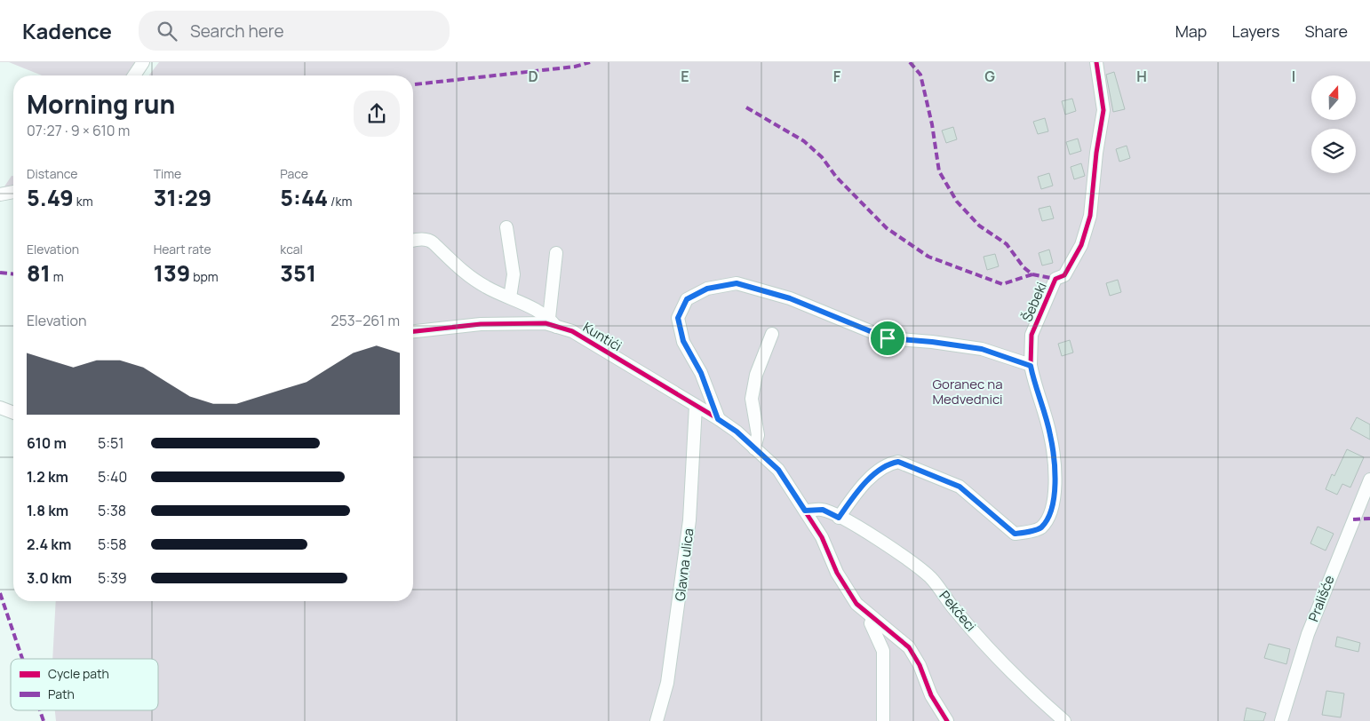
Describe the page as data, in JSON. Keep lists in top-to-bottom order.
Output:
{
  "streets": {
    "street": [
      "Šebeki",
      "Kuntići",
      "Glavna ulica",
      "Prališće",
      "Pekčeci"
    ]
  },
  "crossings": [
    ["Kuntići", "Glavna ulica"]
  ],
  "parks": ["Goranec na Medvednici"],
  "legend": ["Cycle path", "Path"],
  "north": "top",
  "page": {
    "header": "Kadence",
    "search": "Search here",
    "nav": ["Map", "Layers", "Share"],
    "heading": ["Morning run", "07:27 · 9 × 610 m"],
    "stats": [
      ["Distance", "5.49 km"],
      ["Time", "31:29"],
      ["Pace", "5:44 /km"],
      ["Elevation", "81 m"],
      ["Heart rate", "139 bpm"],
      ["kcal", "351"]
    ],
    "chart": ["Elevation", "253–261 m"],
    "list": [
      {
        "name": "610 m",
        "note": "5:51"
      },
      {
        "name": "1.2 km",
        "note": "5:40"
      },
      {
        "name": "1.8 km",
        "note": "5:38"
      },
      {
        "name": "2.4 km",
        "note": "5:58"
      },
      {
        "name": "3.0 km",
        "note": "5:39"
      }
    ]
  },
  "grid": {
    "columns": [
      "D",
      "E",
      "F",
      "G",
      "H",
      "I"
    ]
  }
}
